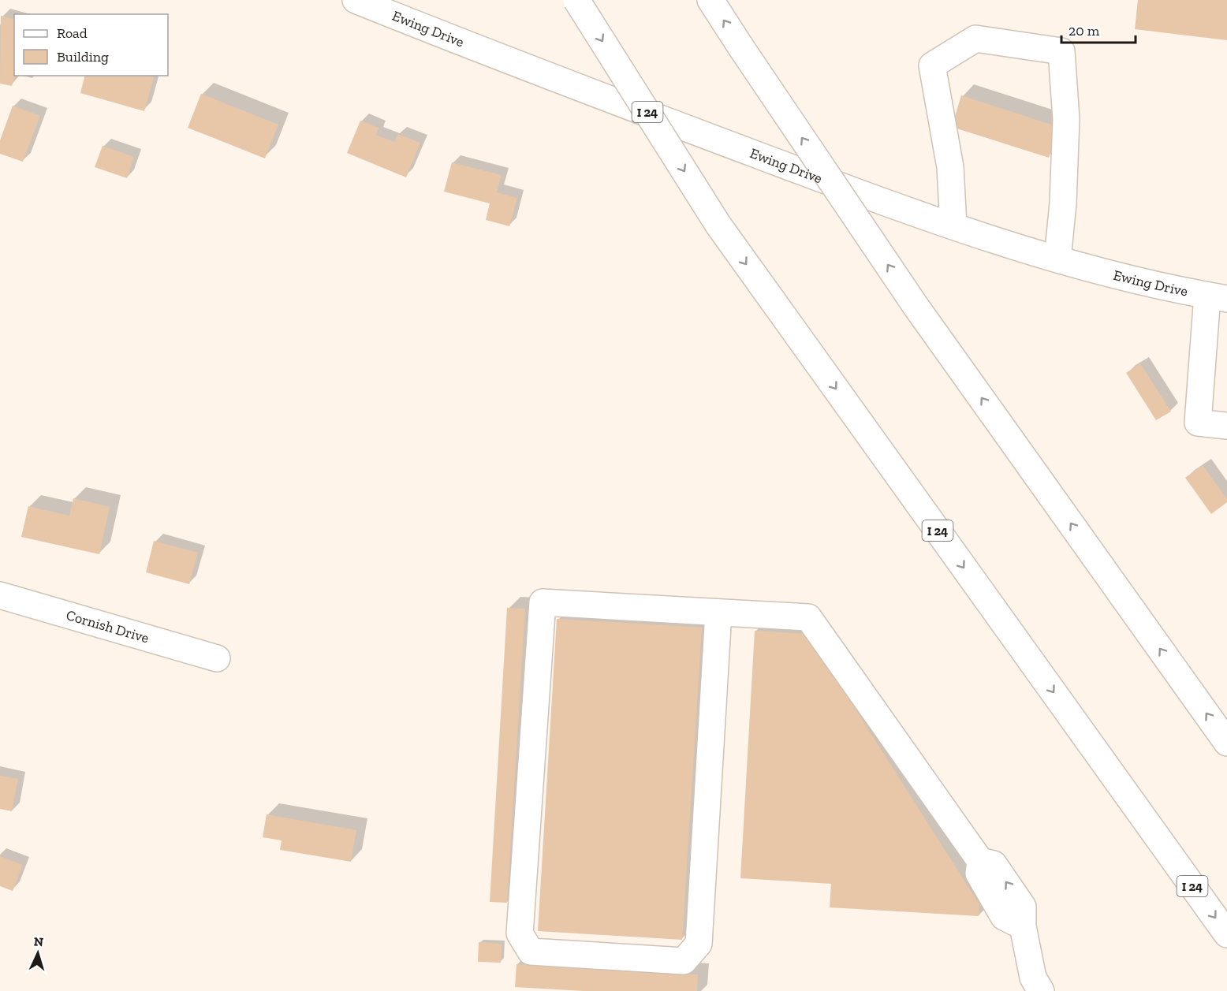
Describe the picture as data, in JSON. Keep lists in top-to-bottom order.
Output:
{
  "streets": {
    "main road": ["Ewing Drive", "I 24", "Cornish Drive"]
  },
  "legend": ["Road", "Building"],
  "scale_bar": "20 m",
  "north": "top"
}
